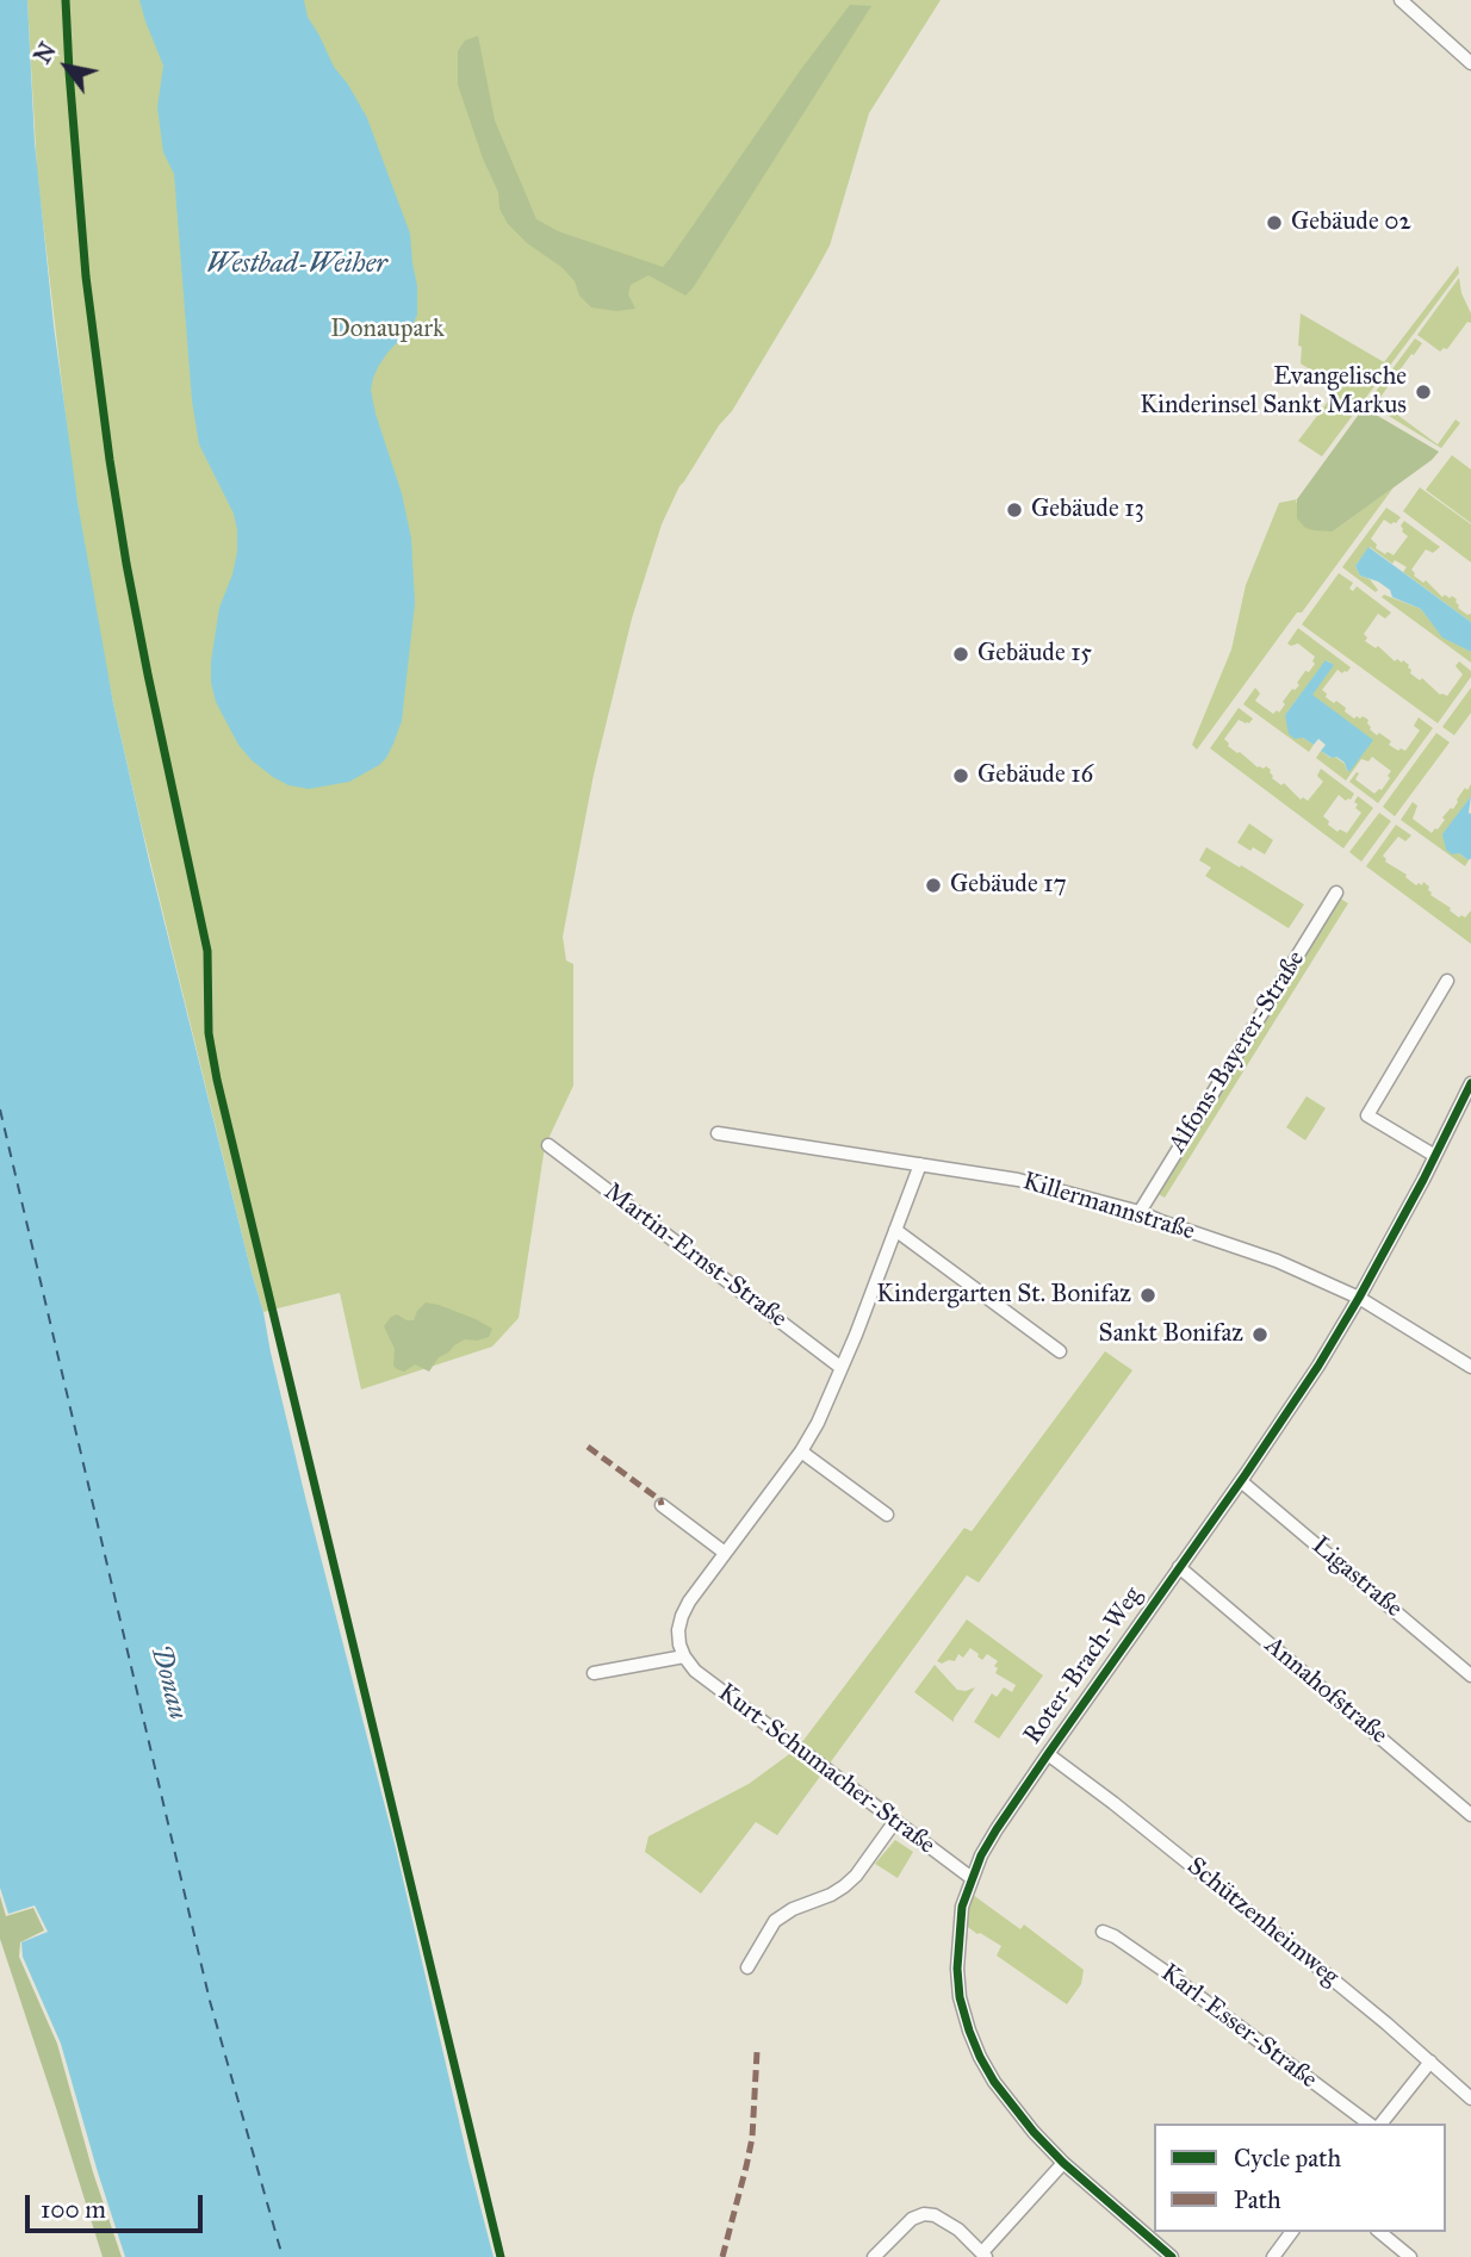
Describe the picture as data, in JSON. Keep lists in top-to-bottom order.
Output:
{
  "streets": {
    "street": [
      "Alfons-Bayerer-Straße",
      "Killermannstraße",
      "Martin-Ernst-Straße",
      "Ligastraße",
      "Roter-Brach-Weg",
      "Annahofstraße",
      "Kurt-Schumacher-Straße",
      "Schützenheimweg",
      "Karl-Esser-Straße"
    ]
  },
  "crossings": [
    ["Alfons-Bayerer-Straße", "Killermannstraße"],
    ["Killermannstraße", "Roter-Brach-Weg"],
    ["Ligastraße", "Roter-Brach-Weg"],
    ["Roter-Brach-Weg", "Annahofstraße"],
    ["Roter-Brach-Weg", "Kurt-Schumacher-Straße"],
    ["Roter-Brach-Weg", "Schützenheimweg"]
  ],
  "water": ["Westbad-Weiher", "Donau"],
  "parks": ["Donaupark"],
  "places": [
    "Gebäude 02",
    "Evangelische Kinderinsel Sankt Markus",
    "Gebäude 13",
    "Gebäude 15",
    "Gebäude 16",
    "Gebäude 17",
    "Kindergarten St. Bonifaz",
    "Sankt Bonifaz"
  ],
  "legend": ["Cycle path", "Path"],
  "scale_bar": "100 m",
  "north": "top left"
}
